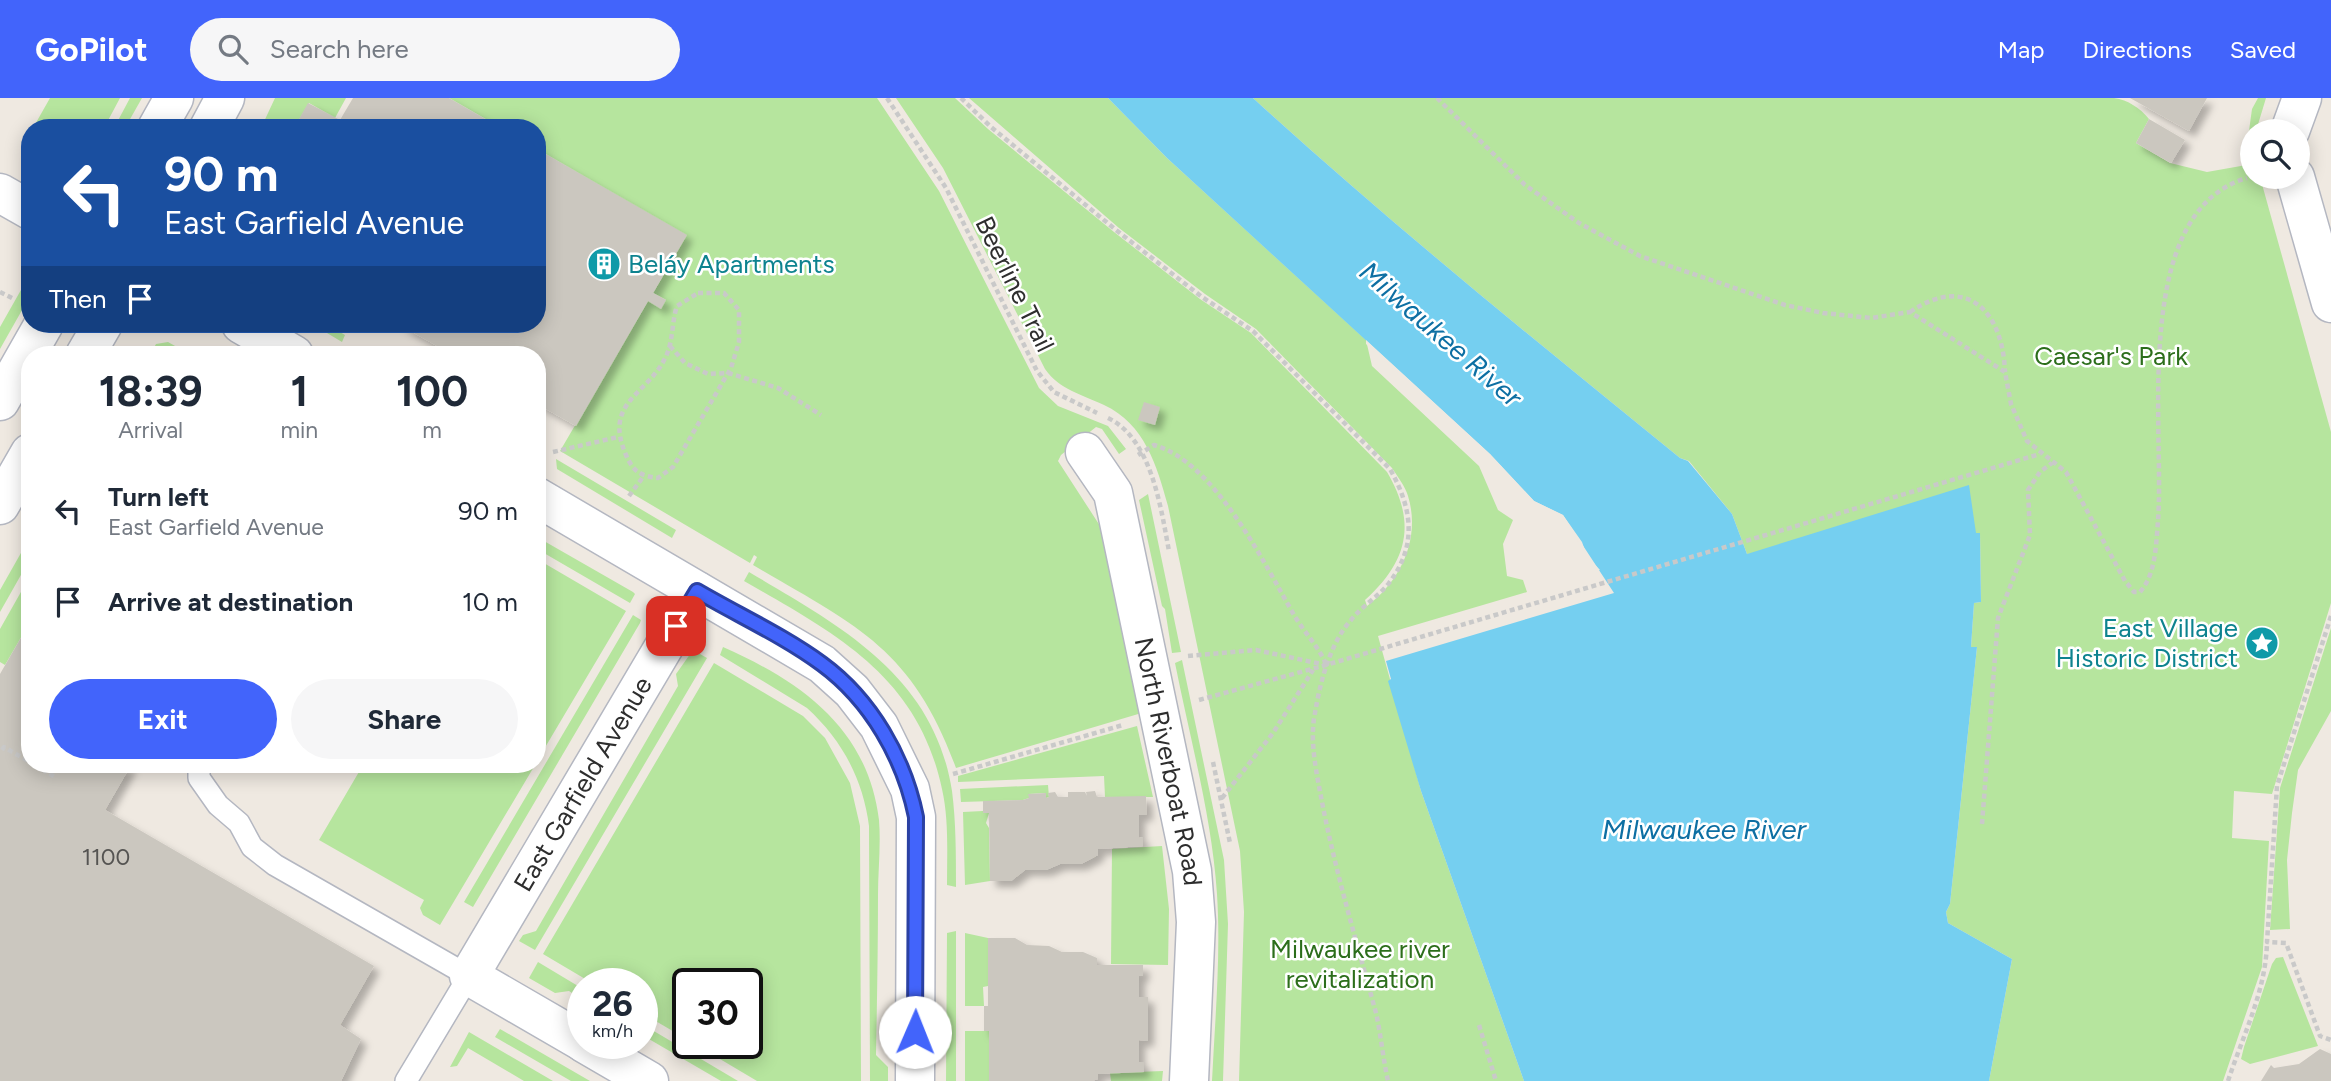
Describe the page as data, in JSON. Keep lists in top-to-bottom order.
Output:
{
  "streets": {
    "street": ["North Riverboat Road", "East Garfield Avenue"],
    "path": ["Beerline Trail"]
  },
  "water": ["Milwaukee River"],
  "parks": ["Caesar's Park", "Milwaukee river revitalization"],
  "places": {
    "building": ["Beláy Apartments"],
    "place": ["East Village Historic District"]
  },
  "house_numbers": ["1100"],
  "page": {
    "header": "GoPilot",
    "search": "Search here",
    "nav": ["Map", "Directions", "Saved"],
    "turn": ["90 m", "East Garfield Avenue"],
    "then": "Then",
    "eta": [
      "18:39",
      "Arrival",
      "1",
      "min",
      "100",
      "m"
    ],
    "list": [
      {
        "name": "Turn left",
        "note": "East Garfield Avenue",
        "value": "90 m"
      },
      {
        "name": "Arrive at destination",
        "value": "10 m"
      }
    ],
    "buttons": ["Exit", "Share"],
    "speed": "26 km/h",
    "limit": "30"
  }
}
